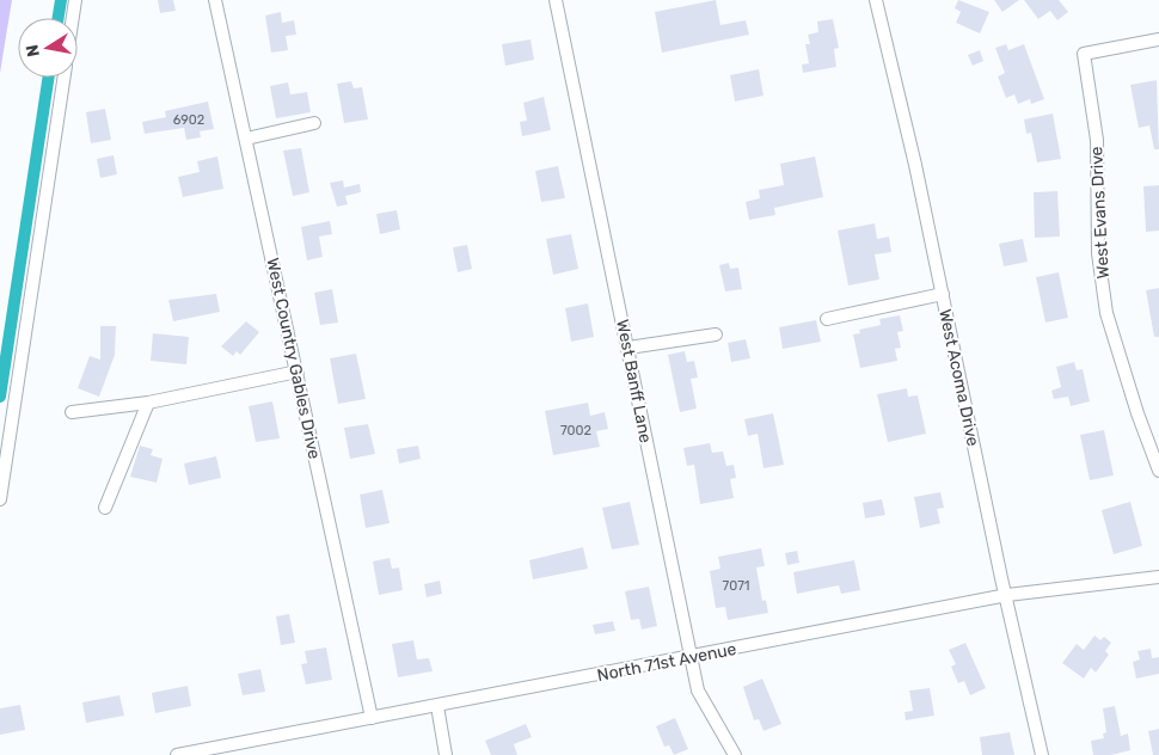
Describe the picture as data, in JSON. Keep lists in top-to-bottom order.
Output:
{
  "streets": {
    "street": [
      "West Evans Drive",
      "West Country Gables Drive",
      "West Acoma Drive",
      "West Banff Lane",
      "North 71st Avenue"
    ]
  },
  "crossings": [
    ["West Country Gables Drive", "North 71st Avenue"],
    ["West Acoma Drive", "North 71st Avenue"],
    ["West Banff Lane", "North 71st Avenue"]
  ],
  "house_numbers": ["6902", "7002", "7071"],
  "north": "left"
}
